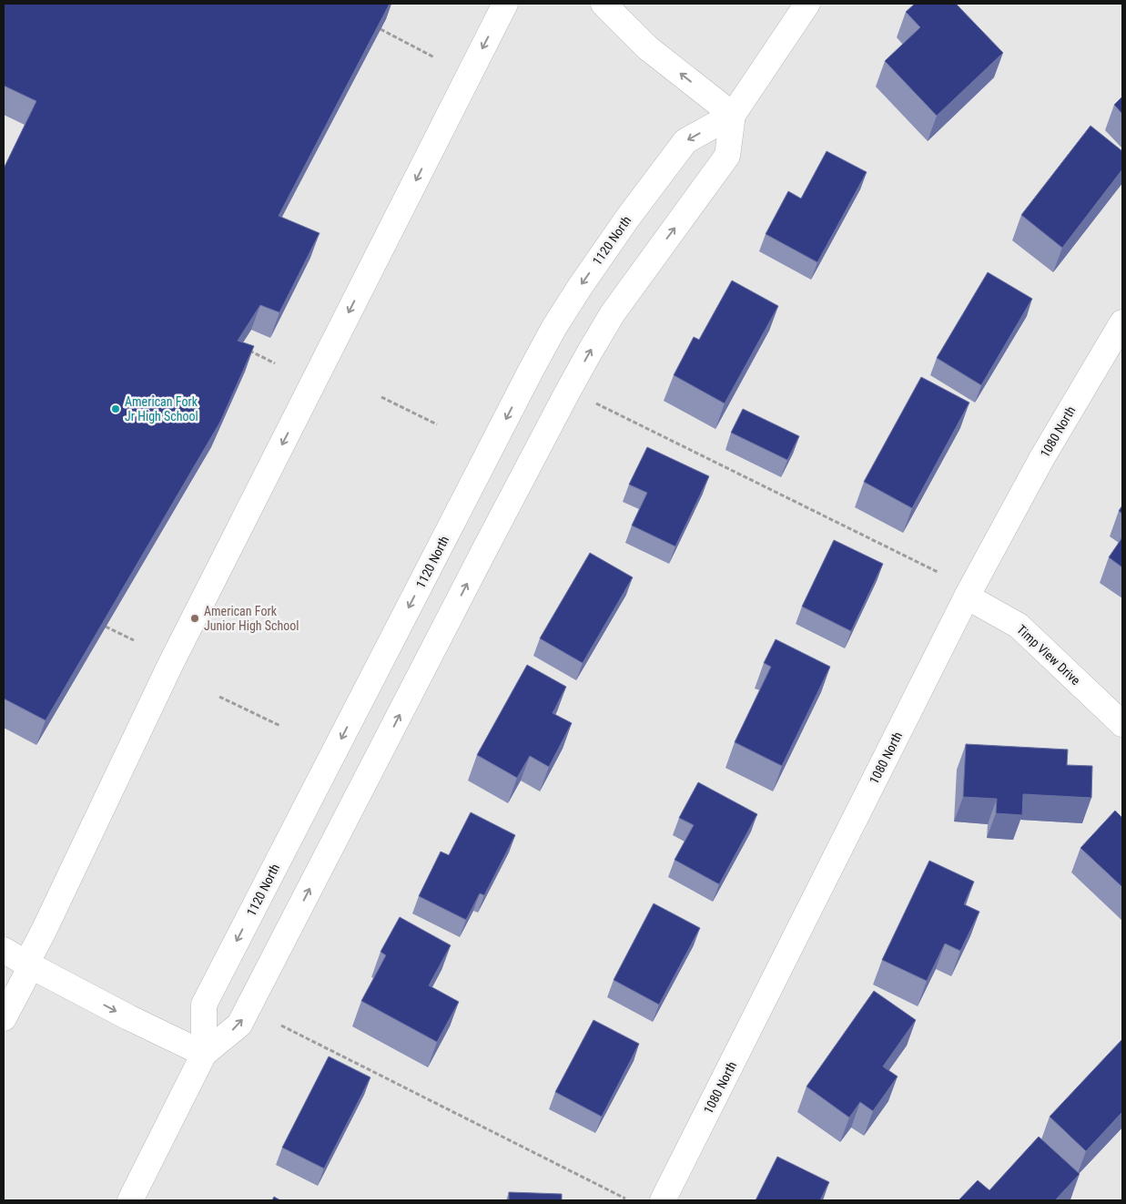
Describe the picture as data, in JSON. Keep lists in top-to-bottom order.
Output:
{
  "streets": {
    "street": ["1120 North", "1080 North", "Timp View Drive"]
  },
  "crossings": [
    ["1080 North", "Timp View Drive"]
  ],
  "places": ["American Fork Jr High School", "American Fork Junior High School"]
}
